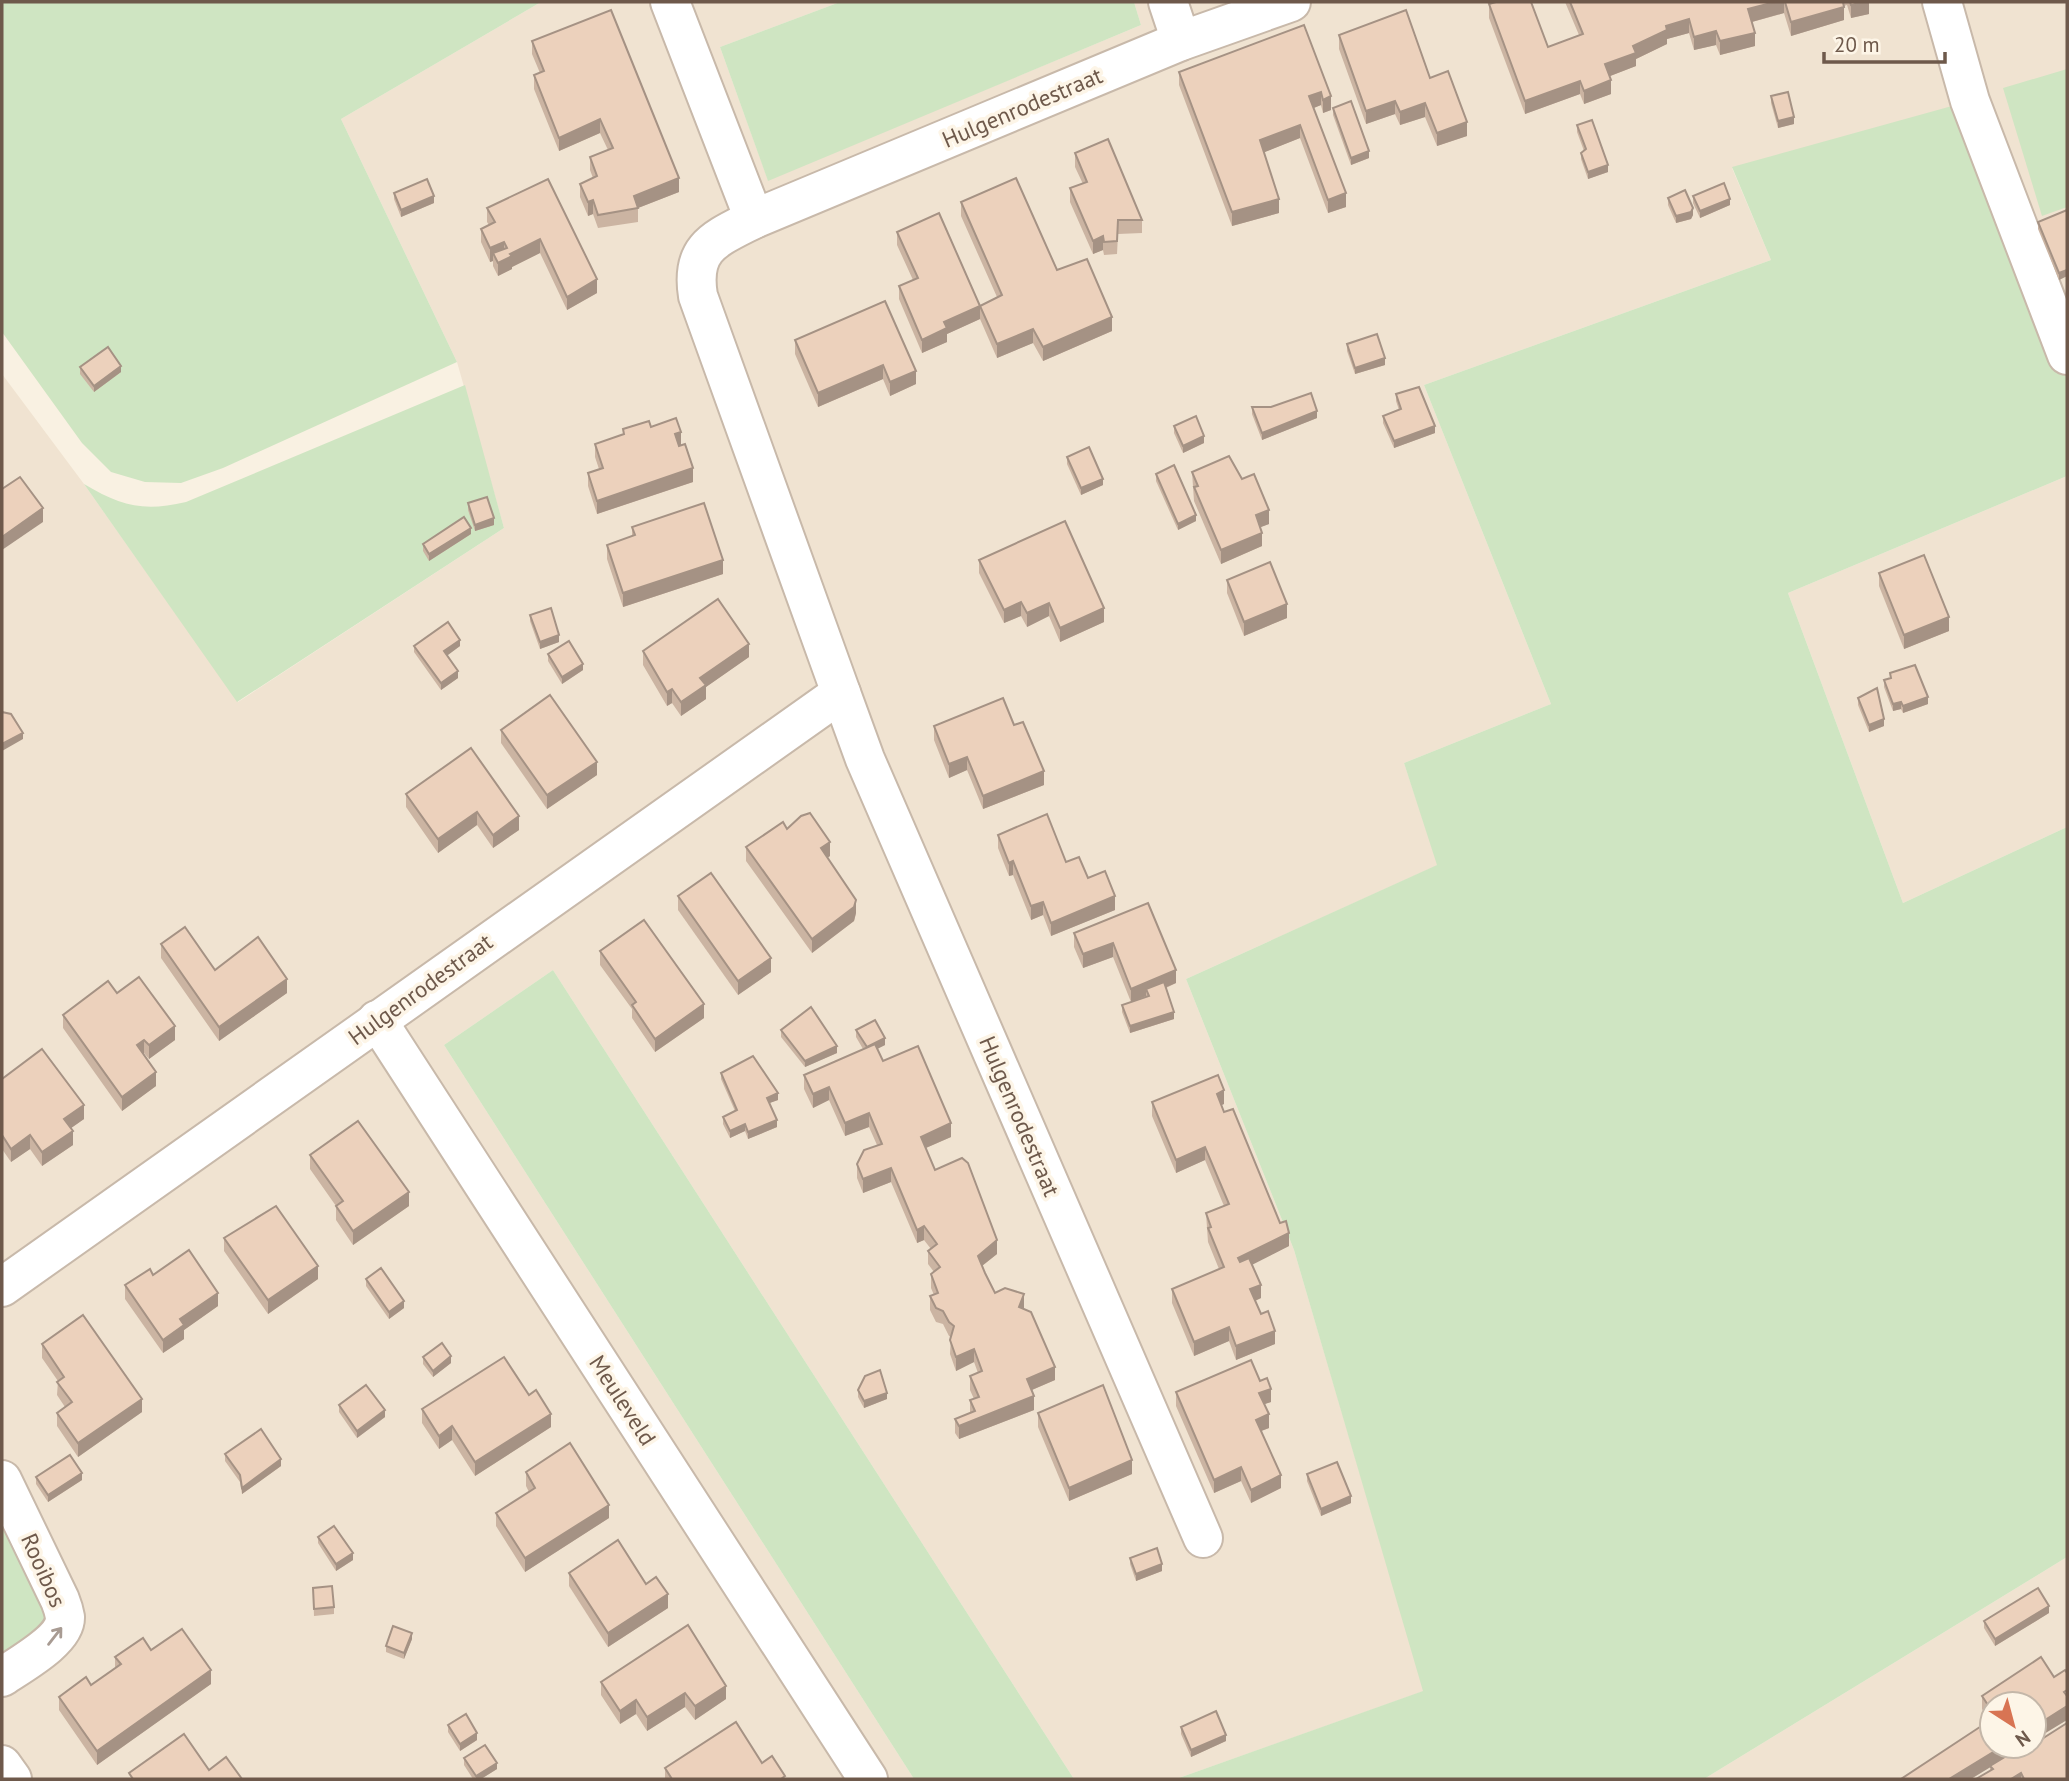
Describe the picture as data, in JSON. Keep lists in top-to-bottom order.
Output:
{
  "streets": {
    "street": ["Hulgenrodestraat", "Meuleveld", "Rooibos"]
  },
  "crossings": [
    ["Hulgenrodestraat", "Meuleveld"]
  ],
  "one_way": ["Rooibos"],
  "scale_bar": "20 m",
  "north": "bottom right"
}
